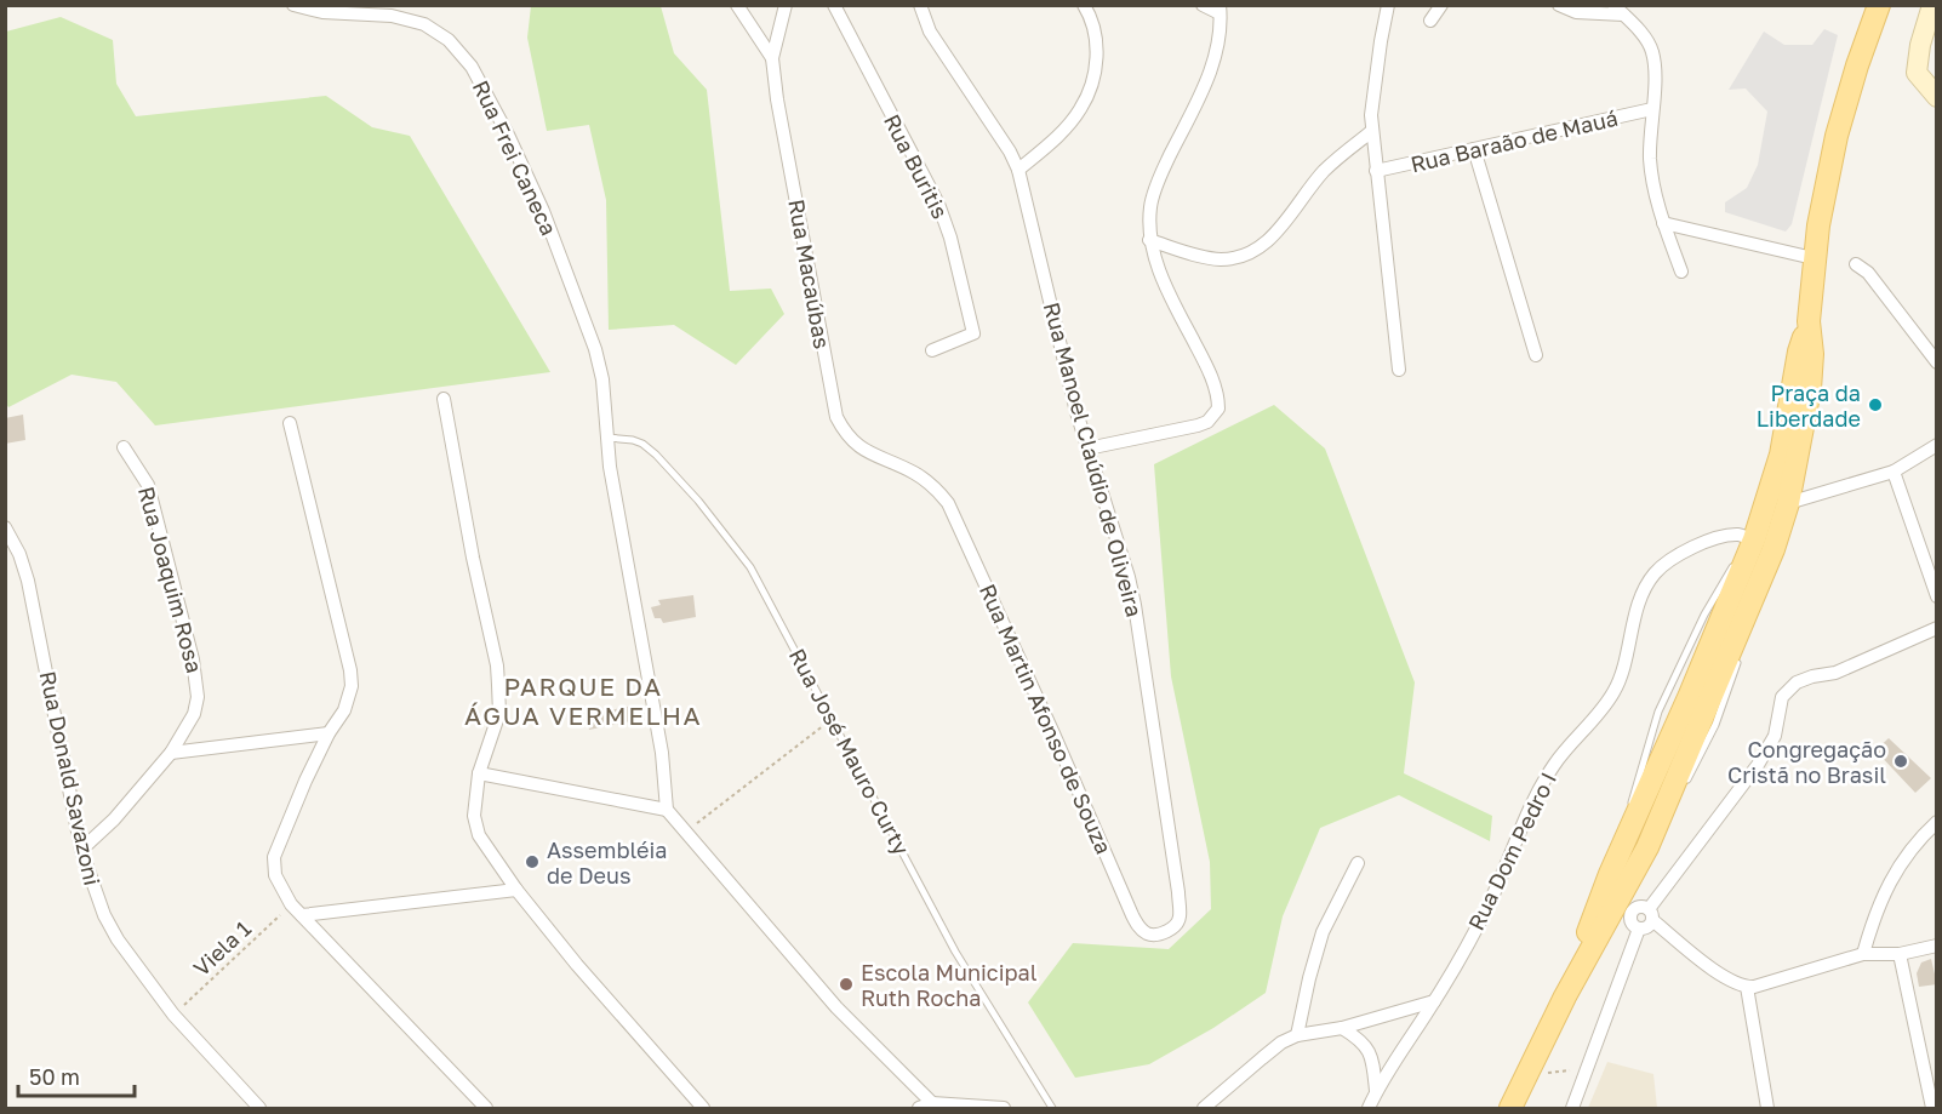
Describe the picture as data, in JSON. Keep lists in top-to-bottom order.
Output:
{
  "streets": {
    "street": [
      "Rua Baraão de Mauá",
      "Rua Frei Caneca",
      "Rua Buritis",
      "Rua Macaúbas",
      "Rua Manoel Claúdio de Oliveira",
      "Rua Joaquim Rosa",
      "Rua Martin Afonso de Souza",
      "Rua Donald Savazoni",
      "Rua Dom Pedro I"
    ],
    "lane": ["Rua José Mauro Curty"],
    "path": ["Viela 1"]
  },
  "crossings": [
    ["Rua Frei Caneca", "Rua José Mauro Curty"],
    ["Rua Macaúbas", "Rua Martin Afonso de Souza"],
    ["Rua Manoel Claúdio de Oliveira", "Rua Martin Afonso de Souza"],
    ["Rua Joaquim Rosa", "Rua Donald Savazoni"],
    ["Rua Donald Savazoni", "Viela 1"]
  ],
  "districts": ["PARQUE DA ÁGUA VERMELHA"],
  "places": [
    "Praça da Liberdade",
    "Congregação Cristã no Brasil",
    "Assembléia de Deus",
    "Escola Municipal Ruth Rocha"
  ],
  "scale_bar": "50 m"
}
